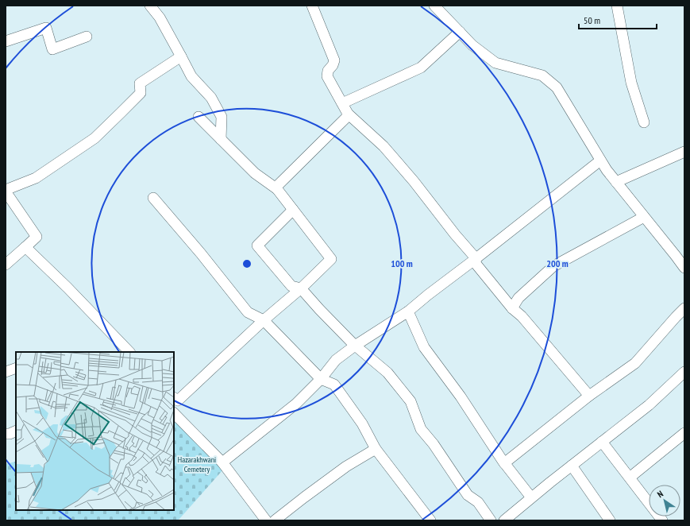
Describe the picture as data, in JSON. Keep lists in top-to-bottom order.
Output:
{
  "parks": ["Hazarakhwani Cemetery"],
  "scale_bar": "50 m",
  "north": "top left",
  "rings": ["100 m", "200 m"]
}
